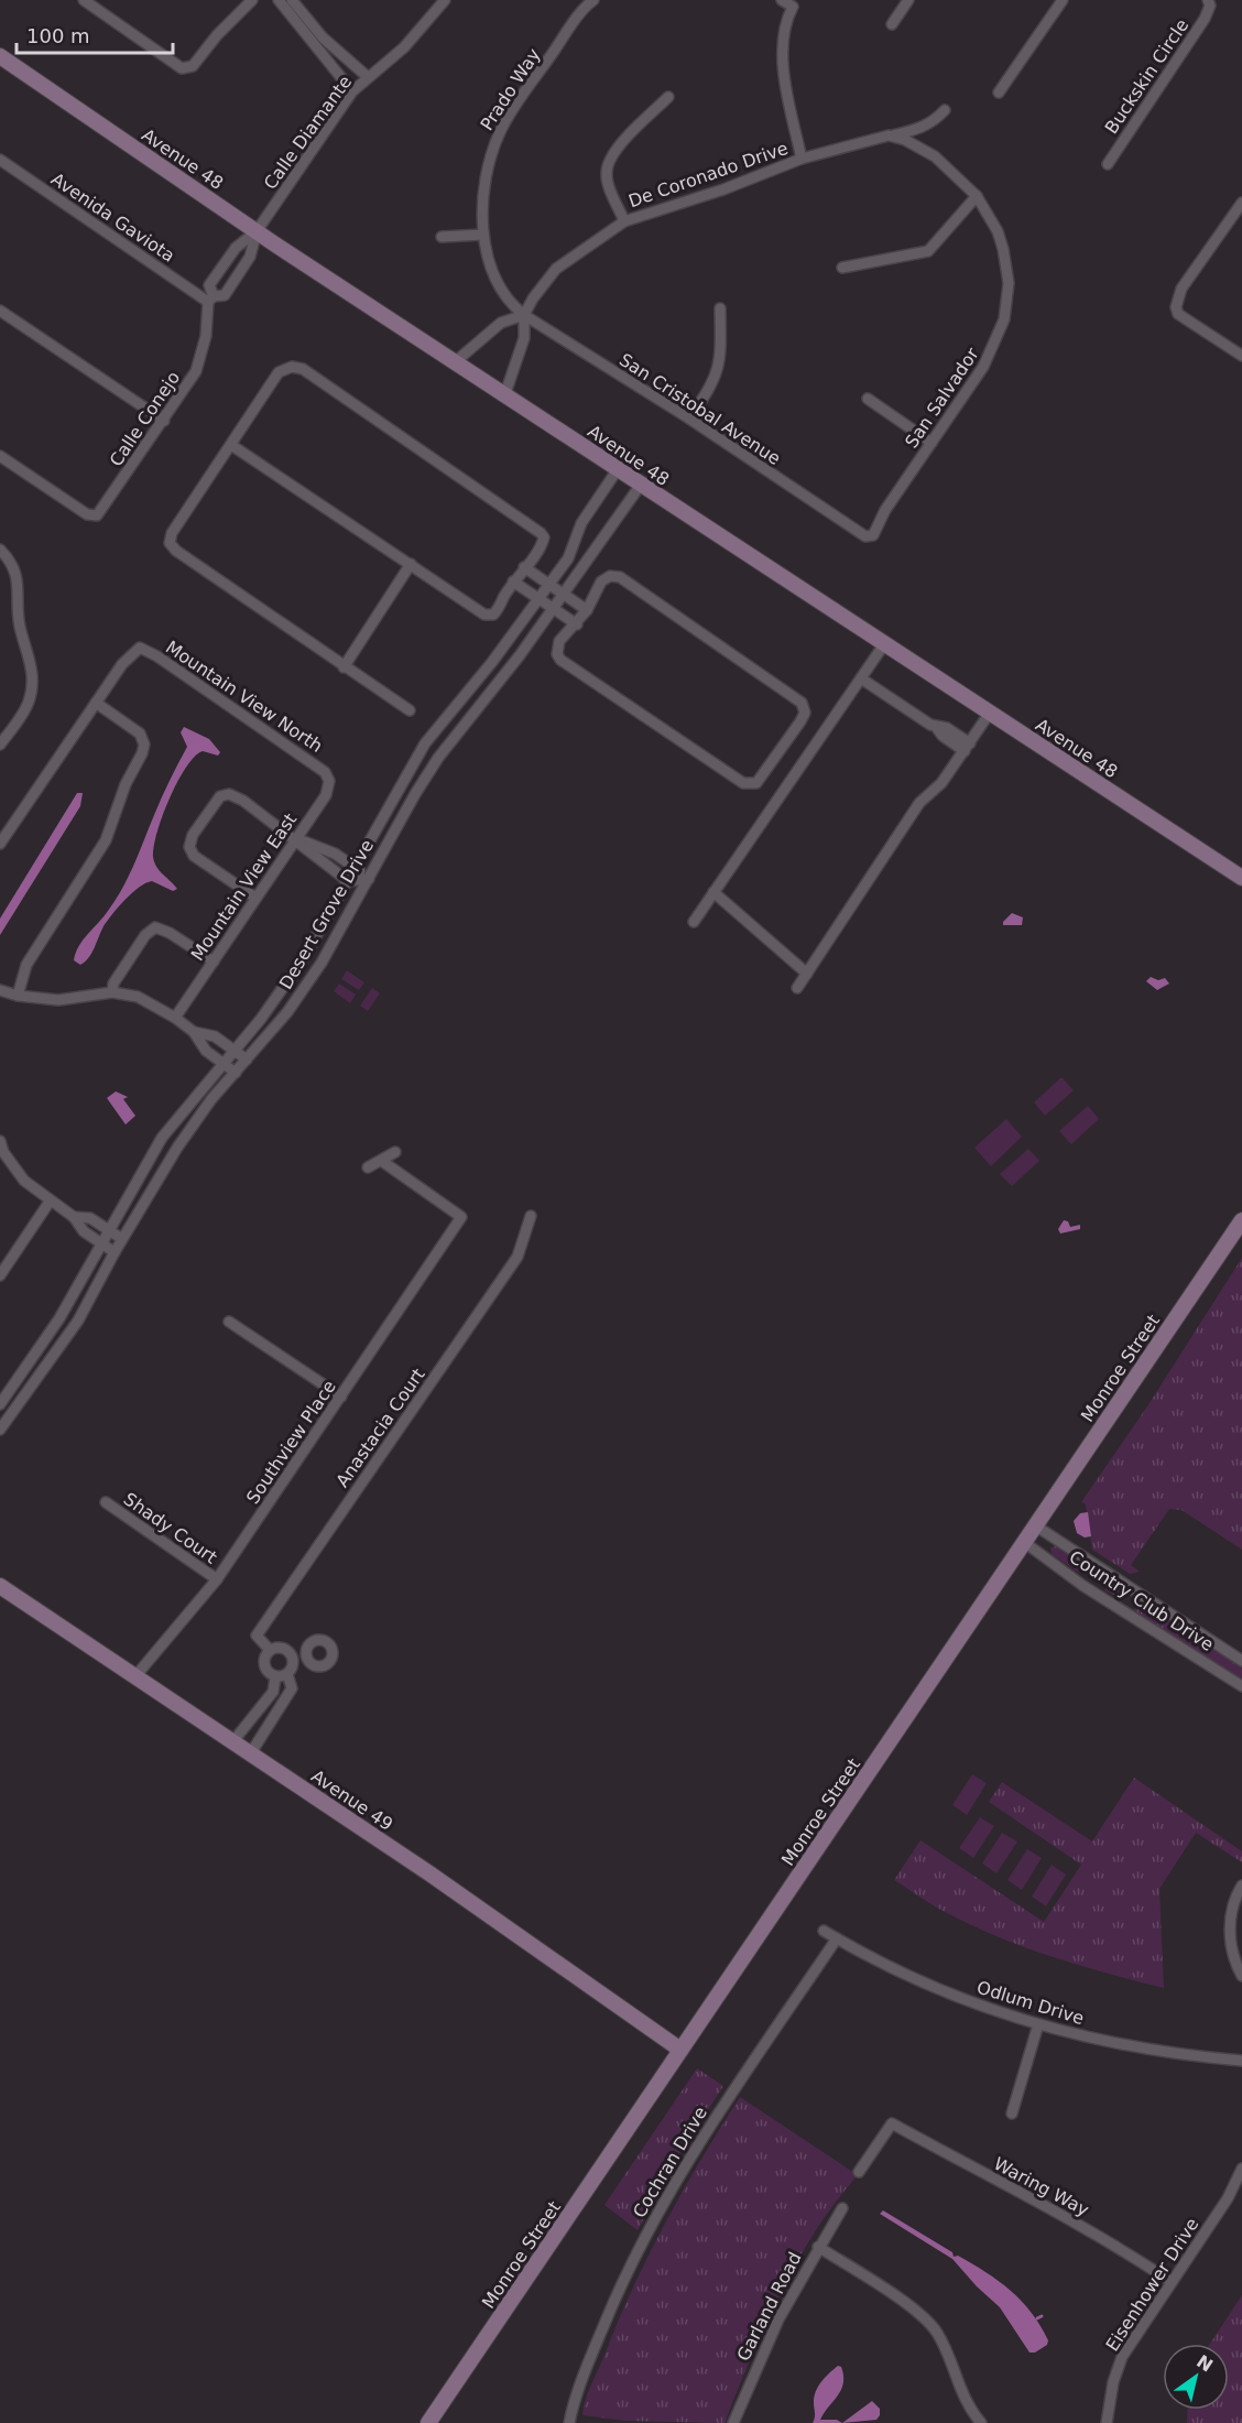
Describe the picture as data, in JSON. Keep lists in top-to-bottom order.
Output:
{
  "streets": {
    "main road": ["Avenue 48", "Monroe Street", "Avenue 49"],
    "street": [
      "Buckskin Circle",
      "Prado Way",
      "Calle Diamante",
      "De Coronado Drive",
      "Avenida Gaviota",
      "San Salvador",
      "San Cristobal Avenue",
      "Calle Conejo",
      "Mountain View North",
      "Mountain View East",
      "Desert Grove Drive",
      "Anastacia Court",
      "Southview Place",
      "Shady Court",
      "Country Club Drive",
      "Odlum Drive",
      "Cochran Drive",
      "Waring Way",
      "Eisenhower Drive",
      "Garland Road"
    ]
  },
  "crossings": [
    ["Prado Way", "De Coronado Drive"],
    ["Prado Way", "San Cristobal Avenue"],
    ["Calle Diamante", "Avenue 48"],
    ["Calle Diamante", "Calle Conejo"],
    ["Avenue 48", "De Coronado Drive"],
    ["Avenue 48", "Calle Conejo"],
    ["Avenue 48", "Desert Grove Drive"],
    ["De Coronado Drive", "San Salvador"],
    ["De Coronado Drive", "San Cristobal Avenue"],
    ["Avenida Gaviota", "Calle Conejo"],
    ["San Salvador", "San Cristobal Avenue"],
    ["Mountain View North", "Mountain View East"],
    ["Monroe Street", "Country Club Drive"],
    ["Monroe Street", "Avenue 49"],
    ["Southview Place", "Shady Court"],
    ["Southview Place", "Avenue 49"],
    ["Odlum Drive", "Cochran Drive"],
    ["Waring Way", "Eisenhower Drive"]
  ],
  "scale_bar": "100 m",
  "north": "top right"
}
